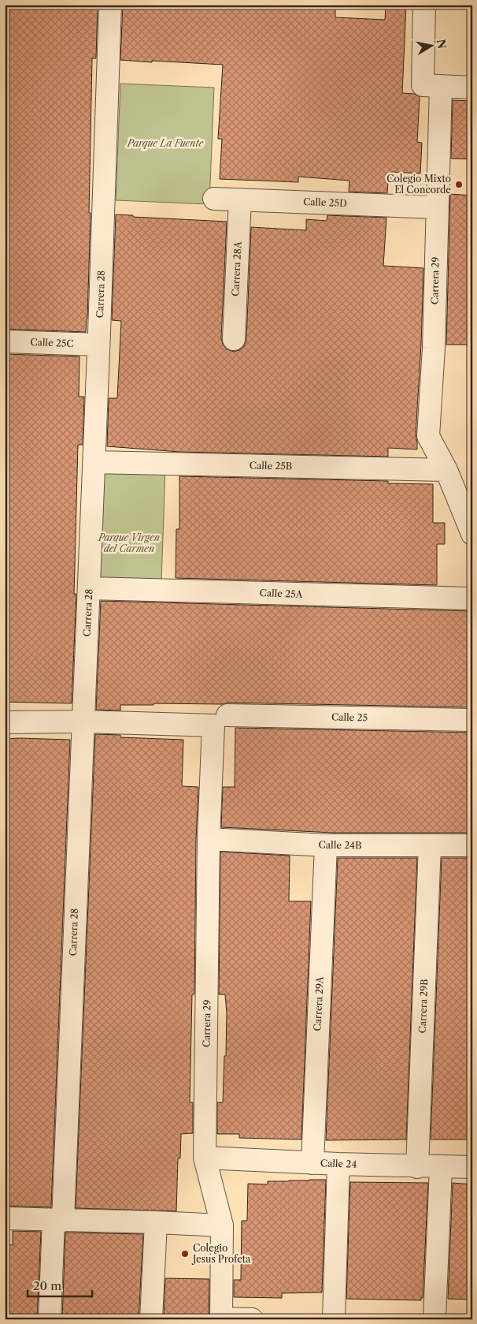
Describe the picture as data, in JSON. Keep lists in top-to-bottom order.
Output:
{
  "streets": {
    "street": [
      "Calle 25D",
      "Carrera 28A",
      "Carrera 29",
      "Carrera 28",
      "Calle 25C",
      "Calle 25B",
      "Calle 25A",
      "Calle 25",
      "Calle 24B",
      "Carrera 29A",
      "Carrera 29B",
      "Calle 24"
    ]
  },
  "crossings": [
    ["Calle 25D", "Carrera 28A"],
    ["Calle 25D", "Carrera 29"],
    ["Carrera 29", "Calle 25B"],
    ["Carrera 29", "Calle 25"],
    ["Carrera 29", "Calle 24B"],
    ["Carrera 29", "Calle 24"],
    ["Carrera 28", "Calle 25C"],
    ["Carrera 28", "Calle 25B"],
    ["Carrera 28", "Calle 25A"],
    ["Carrera 28", "Calle 25"],
    ["Calle 24B", "Carrera 29A"],
    ["Calle 24B", "Carrera 29B"],
    ["Carrera 29A", "Calle 24"],
    ["Carrera 29B", "Calle 24"]
  ],
  "parks": ["Parque La Fuente", "Parque Virgen del Carmen"],
  "places": ["Colegio Mixto El Concorde", "Colegio Jesus Profeta"],
  "scale_bar": "20 m",
  "north": "right"
}
